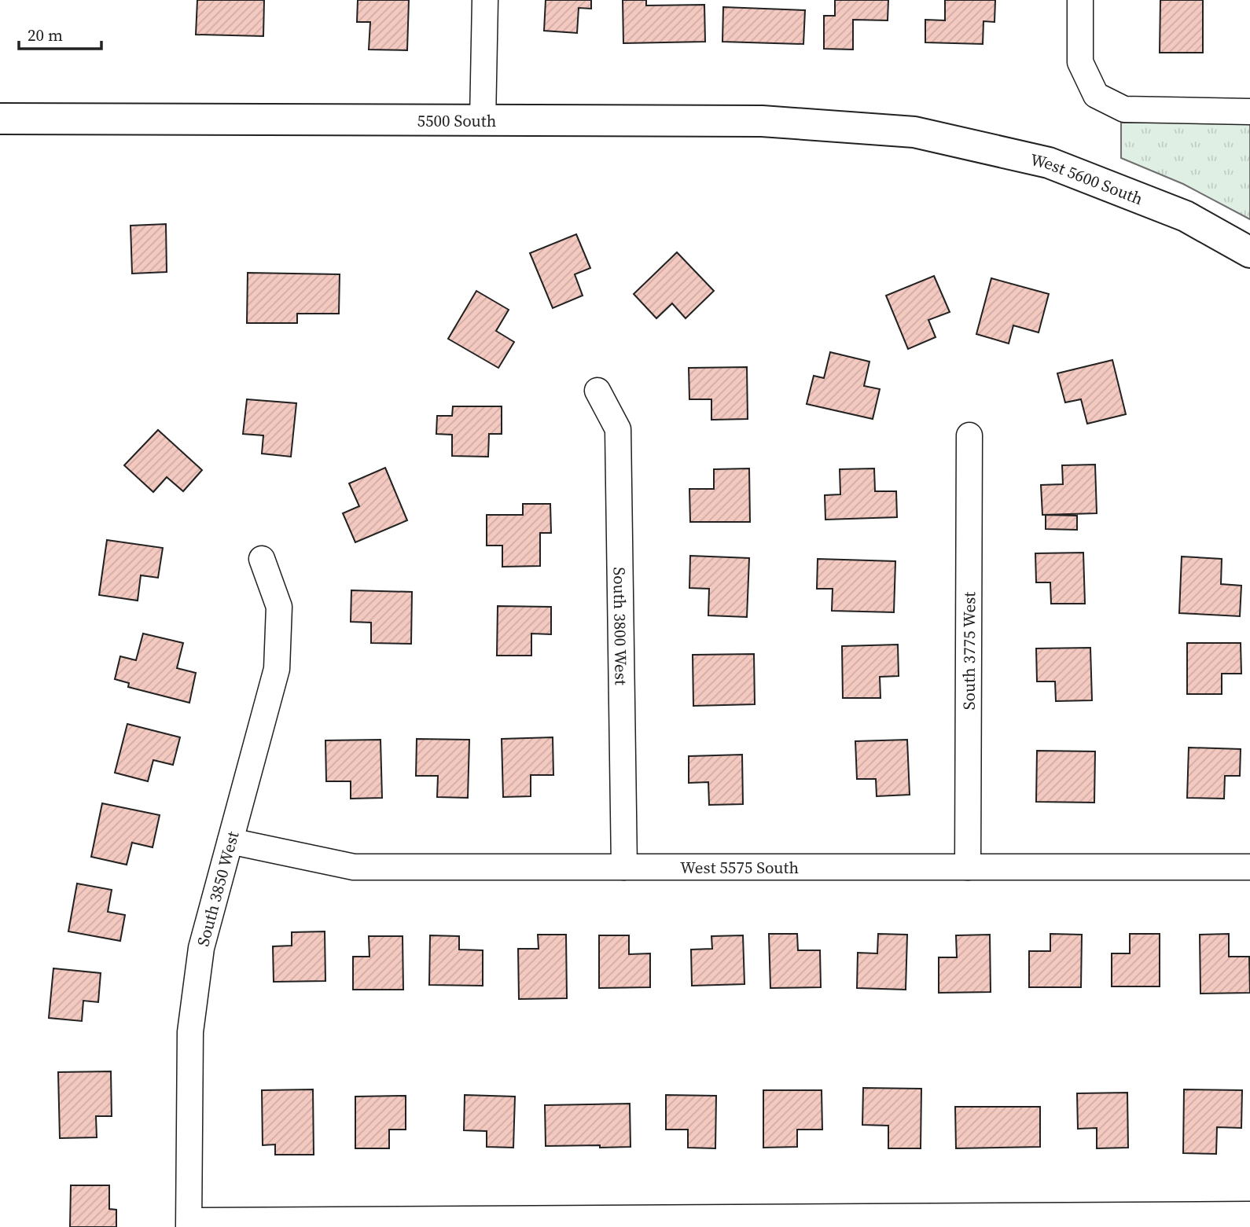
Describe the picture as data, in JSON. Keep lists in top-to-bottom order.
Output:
{
  "streets": {
    "main road": ["5500 South", "West 5600 South"],
    "street": [
      "South 3800 West",
      "South 3775 West",
      "West 5575 South",
      "South 3850 West"
    ]
  },
  "crossings": [
    ["5500 South", "West 5600 South"],
    ["South 3800 West", "West 5575 South"],
    ["South 3775 West", "West 5575 South"],
    ["West 5575 South", "South 3850 West"]
  ],
  "scale_bar": "20 m"
}
